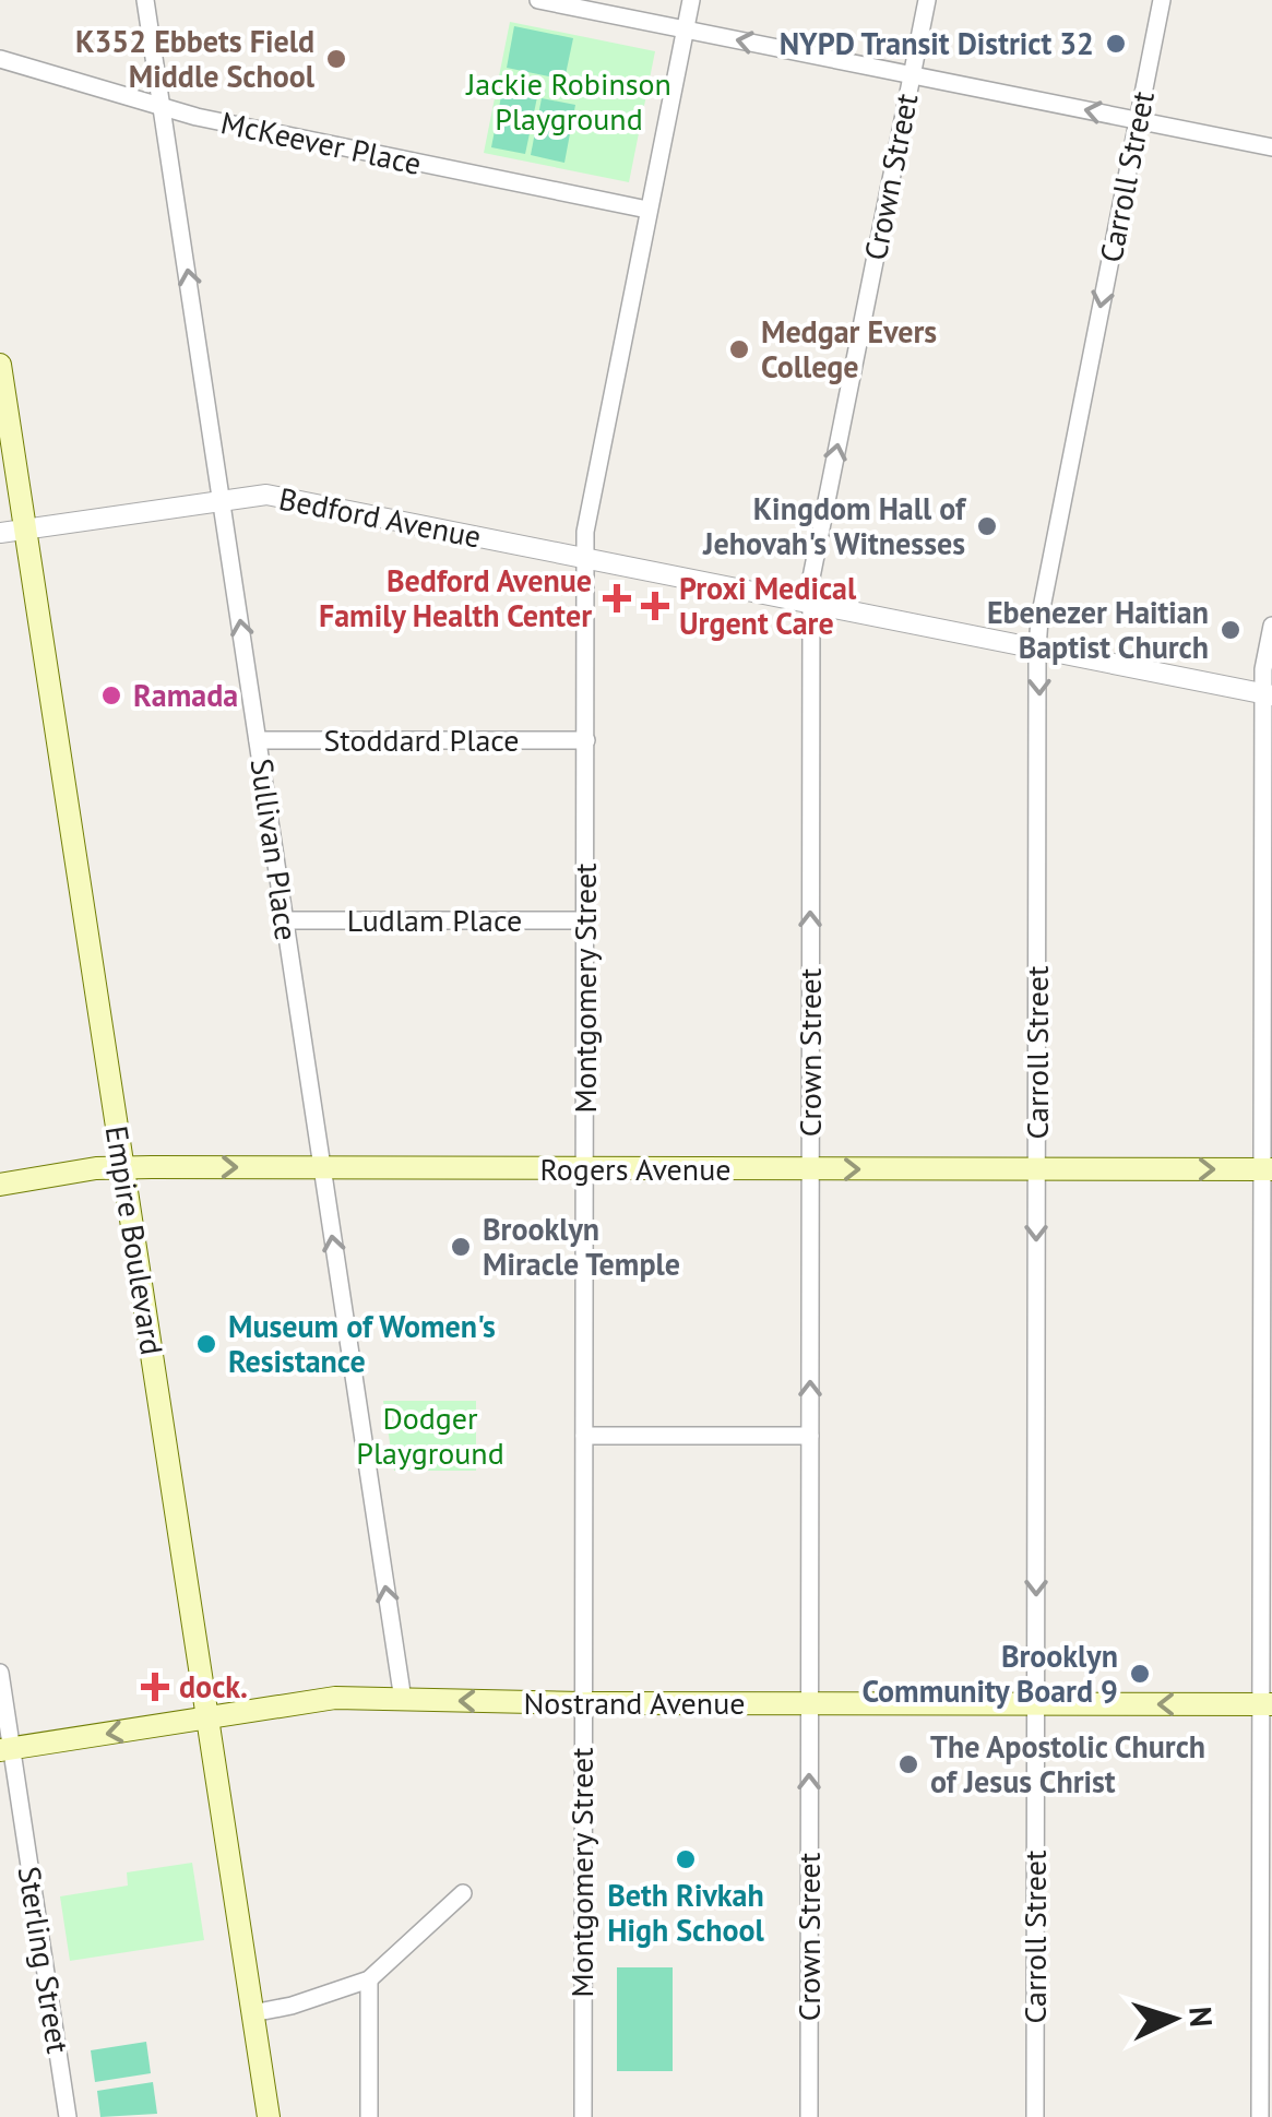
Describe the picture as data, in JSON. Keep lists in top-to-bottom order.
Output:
{
  "streets": {
    "main road": ["Rogers Avenue", "Empire Boulevard", "Nostrand Avenue"],
    "street": [
      "McKeever Place",
      "Crown Street",
      "Carroll Street",
      "Bedford Avenue",
      "Stoddard Place",
      "Sullivan Place",
      "Ludlam Place",
      "Montgomery Street",
      "Sterling Street"
    ]
  },
  "crossings": [
    ["McKeever Place", "Sullivan Place"],
    ["McKeever Place", "Montgomery Street"],
    ["Crown Street", "Bedford Avenue"],
    ["Crown Street", "Rogers Avenue"],
    ["Crown Street", "Nostrand Avenue"],
    ["Carroll Street", "Bedford Avenue"],
    ["Carroll Street", "Rogers Avenue"],
    ["Carroll Street", "Nostrand Avenue"],
    ["Bedford Avenue", "Sullivan Place"],
    ["Bedford Avenue", "Montgomery Street"],
    ["Bedford Avenue", "Empire Boulevard"],
    ["Stoddard Place", "Sullivan Place"],
    ["Stoddard Place", "Montgomery Street"],
    ["Sullivan Place", "Ludlam Place"],
    ["Sullivan Place", "Rogers Avenue"],
    ["Sullivan Place", "Nostrand Avenue"],
    ["Ludlam Place", "Montgomery Street"],
    ["Montgomery Street", "Rogers Avenue"],
    ["Montgomery Street", "Nostrand Avenue"],
    ["Rogers Avenue", "Empire Boulevard"],
    ["Empire Boulevard", "Nostrand Avenue"],
    ["Nostrand Avenue", "Sterling Street"]
  ],
  "one_way": [
    "Crown Street",
    "Carroll Street",
    "Sullivan Place",
    "Rogers Avenue",
    "Nostrand Avenue"
  ],
  "parks": ["Jackie Robinson Playground", "Dodger Playground"],
  "places": {
    "other": [
      "NYPD Transit District 32",
      "K352 Ebbets Field Middle School",
      "Medgar Evers College",
      "Kingdom Hall of Jehovah's Witnesses",
      "Ebenezer Haitian Baptist Church",
      "Ramada",
      "Brooklyn Miracle Temple",
      "Museum of Women's Resistance",
      "Brooklyn Community Board 9",
      "The Apostolic Church of Jesus Christ",
      "Beth Rivkah High School"
    ],
    "health": ["Bedford Avenue Family Health Center", "Proxi Medical Urgent Care", "dock."]
  },
  "north": "right"
}
